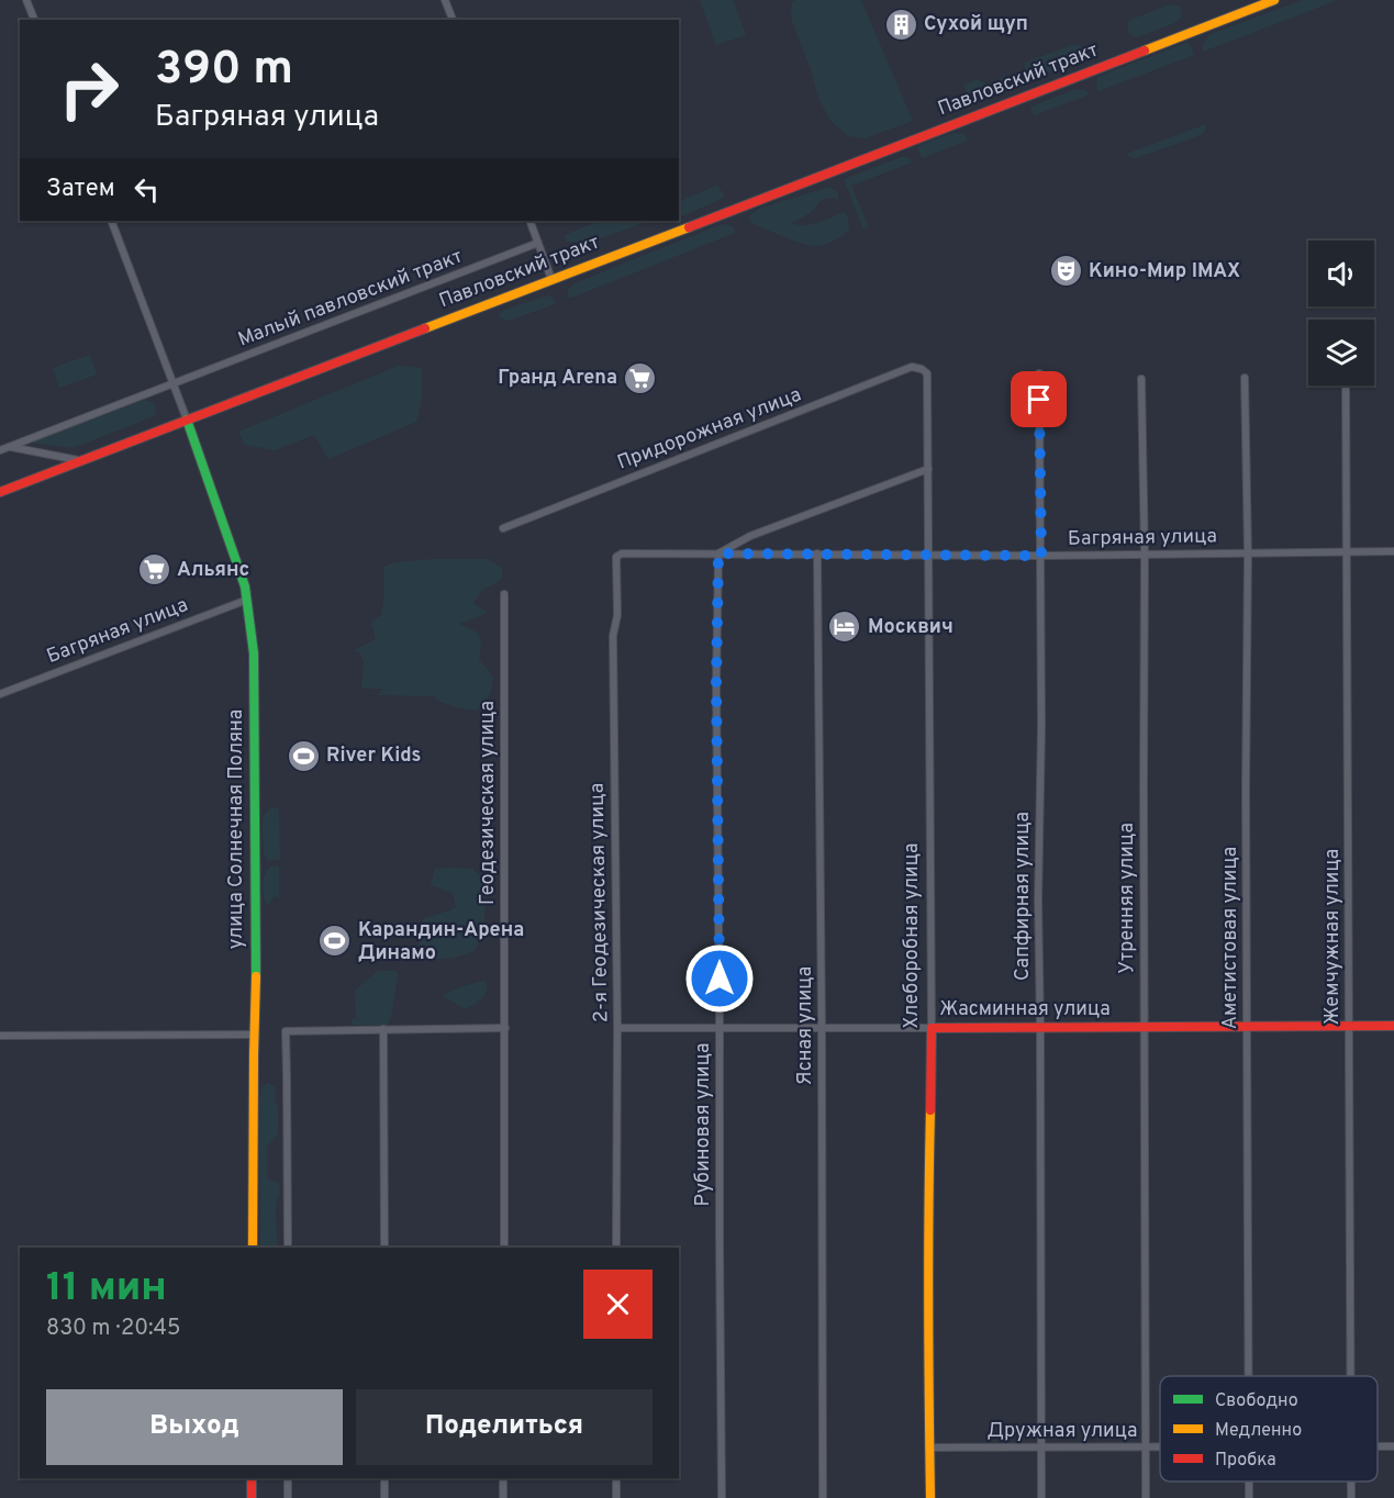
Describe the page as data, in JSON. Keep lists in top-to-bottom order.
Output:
{
  "streets": {
    "street": [
      "Павловский тракт",
      "Малый павловский тракт",
      "Придорожная улица",
      "Багряная улица",
      "Геодезическая улица",
      "улица Солнечная Поляна",
      "Сапфирная улица",
      "Утренняя улица",
      "2-я Геодезическая улица",
      "Хлеборобная улица",
      "Жемчужная улица",
      "Аметистовая улица",
      "Жасминная улица",
      "Ясная улица",
      "Рубиновая улица",
      "Дружная улица"
    ]
  },
  "crossings": [
    ["Павловский тракт", "улица Солнечная Поляна"],
    ["Придорожная улица", "Хлеборобная улица"],
    ["Багряная улица", "улица Солнечная Поляна"],
    ["Багряная улица", "Сапфирная улица"],
    ["Багряная улица", "Утренняя улица"],
    ["Багряная улица", "2-я Геодезическая улица"],
    ["Багряная улица", "Хлеборобная улица"],
    ["Багряная улица", "Жемчужная улица"],
    ["Багряная улица", "Аметистовая улица"],
    ["Багряная улица", "Ясная улица"],
    ["Багряная улица", "Рубиновая улица"],
    ["Сапфирная улица", "Жасминная улица"],
    ["Сапфирная улица", "Дружная улица"],
    ["Утренняя улица", "Жасминная улица"],
    ["Утренняя улица", "Дружная улица"],
    ["2-я Геодезическая улица", "Жасминная улица"],
    ["Хлеборобная улица", "Жасминная улица"],
    ["Хлеборобная улица", "Дружная улица"],
    ["Жемчужная улица", "Жасминная улица"],
    ["Аметистовая улица", "Жасминная улица"],
    ["Жасминная улица", "Ясная улица"],
    ["Жасминная улица", "Рубиновая улица"]
  ],
  "places": {
    "building": ["Сухой щуп"],
    "theatre": ["Кино-Мир IMAX"],
    "supermarket": ["Гранд Arena", "Альянс"],
    "hotel": ["Москвич"],
    "sports": ["River Kids", "Карандин-Арена Динамо"]
  },
  "legend": ["Свободно", "Медленно", "Пробка"],
  "page": {
    "turn": ["390 m", "Багряная улица"],
    "then": "Затем",
    "heading": ["11 мин", "830 m · 20:45"],
    "buttons": ["Выход", "Поделиться"]
  }
}
